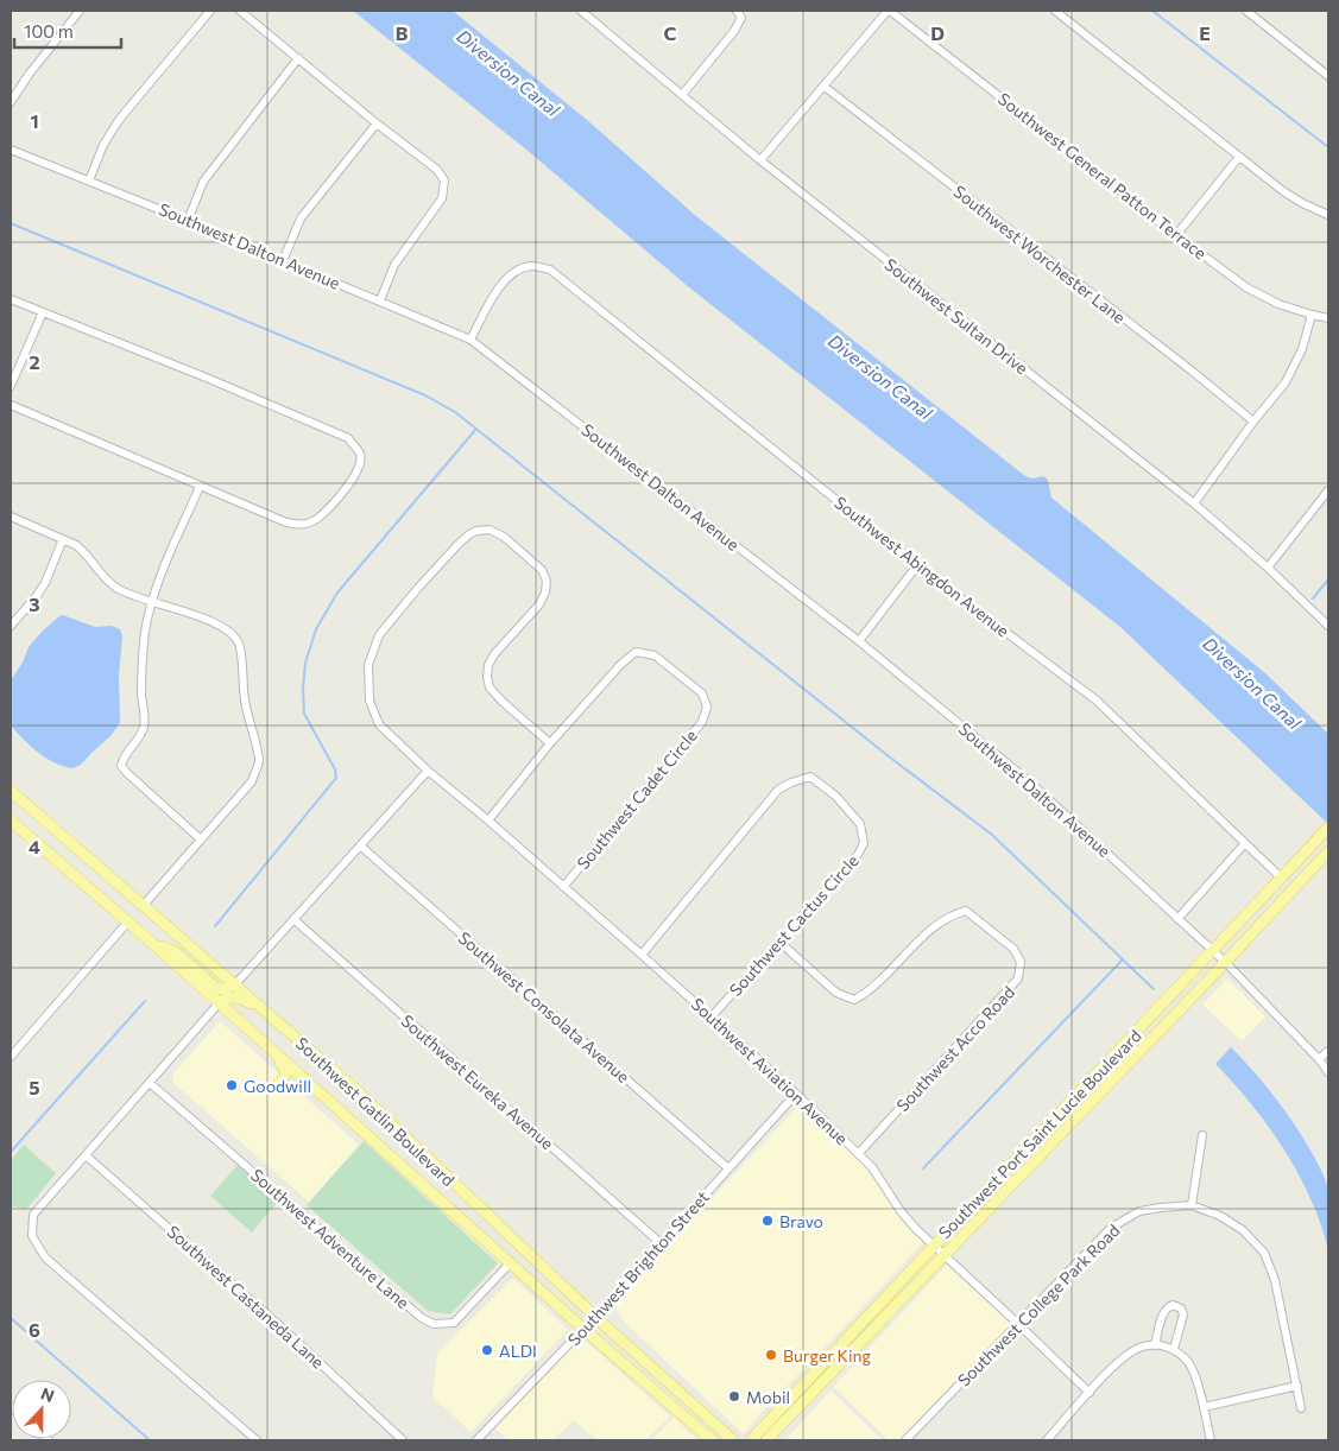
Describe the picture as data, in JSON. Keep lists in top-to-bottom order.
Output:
{
  "streets": {
    "main road": ["Southwest Gatlin Boulevard", "Southwest Port Saint Lucie Boulevard"],
    "street": [
      "Southwest General Patton Terrace",
      "Southwest Dalton Avenue",
      "Southwest Worchester Lane",
      "Southwest Sultan Drive",
      "Southwest Abingdon Avenue",
      "Southwest Cadet Circle",
      "Southwest Cactus Circle",
      "Southwest Consolata Avenue",
      "Southwest Acco Road",
      "Southwest Aviation Avenue",
      "Southwest Eureka Avenue",
      "Southwest Adventure Lane",
      "Southwest Brighton Street",
      "Southwest Castaneda Lane",
      "Southwest College Park Road"
    ]
  },
  "crossings": [
    ["Southwest Dalton Avenue", "Southwest Abingdon Avenue"],
    ["Southwest Dalton Avenue", "Southwest Port Saint Lucie Boulevard"],
    ["Southwest Abingdon Avenue", "Southwest Port Saint Lucie Boulevard"],
    ["Southwest Cadet Circle", "Southwest Aviation Avenue"],
    ["Southwest Cactus Circle", "Southwest Acco Road"],
    ["Southwest Cactus Circle", "Southwest Aviation Avenue"],
    ["Southwest Consolata Avenue", "Southwest Brighton Street"],
    ["Southwest Acco Road", "Southwest Aviation Avenue"],
    ["Southwest Aviation Avenue", "Southwest Port Saint Lucie Boulevard"],
    ["Southwest Aviation Avenue", "Southwest Brighton Street"],
    ["Southwest Aviation Avenue", "Southwest College Park Road"],
    ["Southwest Eureka Avenue", "Southwest Brighton Street"],
    ["Southwest Gatlin Boulevard", "Southwest Adventure Lane"],
    ["Southwest Gatlin Boulevard", "Southwest Brighton Street"]
  ],
  "water": ["Diversion Canal"],
  "places": [
    "Goodwill",
    "Bravo",
    "ALDI",
    "Burger King",
    "Mobil"
  ],
  "scale_bar": "100 m",
  "north": "top",
  "grid": {
    "columns": [
      "B",
      "C",
      "D",
      "E"
    ],
    "rows": [
      "1",
      "2",
      "3",
      "4",
      "5",
      "6"
    ]
  }
}
